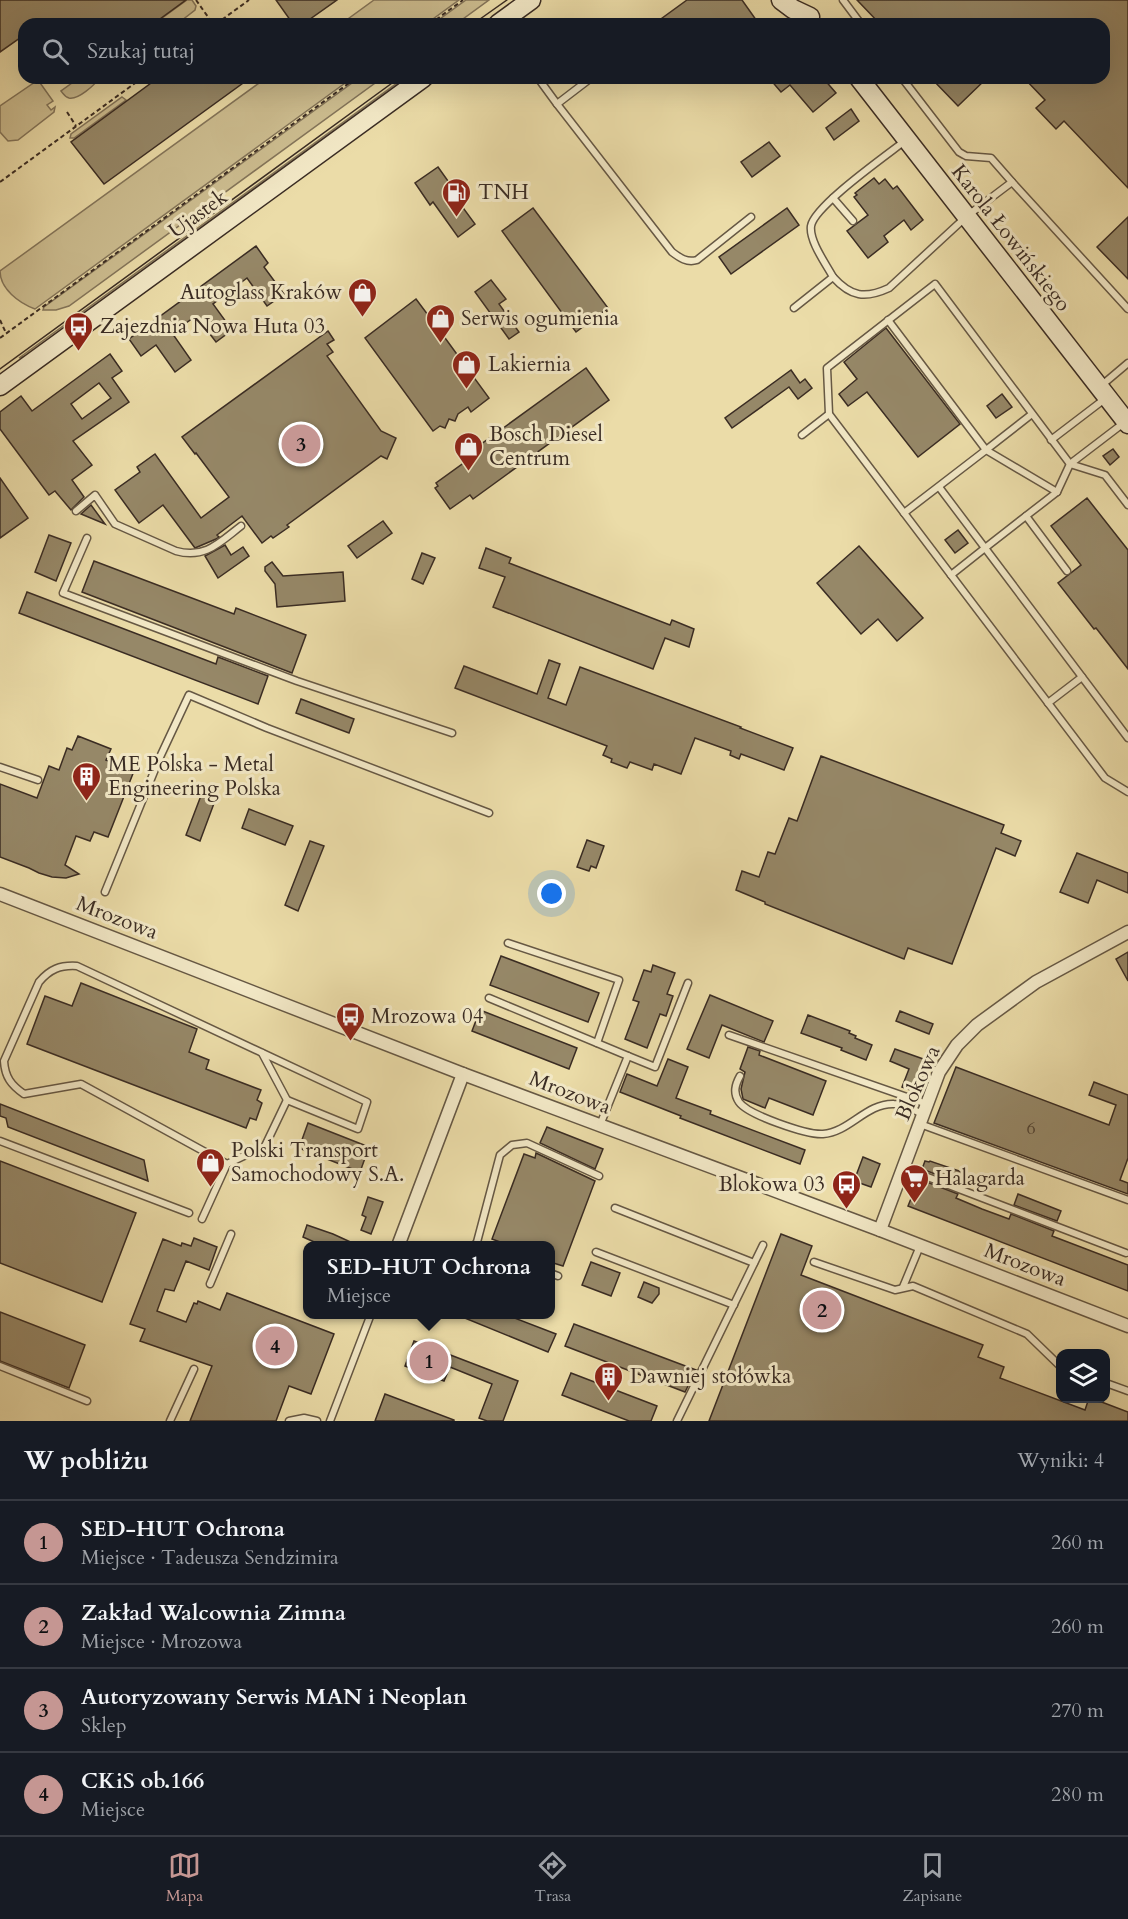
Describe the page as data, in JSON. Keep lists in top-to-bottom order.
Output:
{
  "streets": {
    "street": [
      "Ujastek",
      "Karola Łowińskiego",
      "Mrozowa",
      "Blokowa"
    ]
  },
  "crossings": [
    ["Mrozowa", "Blokowa"]
  ],
  "places": {
    "fuel station": ["TNH"],
    "shop": [
      "Autoglass Kraków",
      "Serwis ogumienia",
      "Lakiernia",
      "Bosch Diesel Centrum",
      "Polski Transport Samochodowy S.A."
    ],
    "bus stop": ["Zajezdnia Nowa Huta 03", "Mrozowa 04", "Blokowa 03"],
    "building": ["ME Polska - Metal Engineering Polska", "Dawniej stołówka"],
    "supermarket": ["Halagarda"]
  },
  "house_numbers": ["6"],
  "page": {
    "search": "Szukaj tutaj",
    "pins": [
      "3",
      "2",
      "4",
      "1"
    ],
    "popup": ["SED-HUT Ochrona", "Miejsce"],
    "heading": ["W pobliżu", "Wyniki: 4"],
    "list": [
      {
        "mark": "1",
        "name": "SED-HUT Ochrona",
        "note": "Miejsce · Tadeusza Sendzimira",
        "value": "260 m"
      },
      {
        "mark": "2",
        "name": "Zakład Walcownia Zimna",
        "note": "Miejsce · Mrozowa",
        "value": "260 m"
      },
      {
        "mark": "3",
        "name": "Autoryzowany Serwis MAN i Neoplan",
        "note": "Sklep",
        "value": "270 m"
      },
      {
        "mark": "4",
        "name": "CKiS ob.166",
        "note": "Miejsce",
        "value": "280 m"
      }
    ],
    "nav": ["Mapa", "Trasa", "Zapisane"]
  }
}
